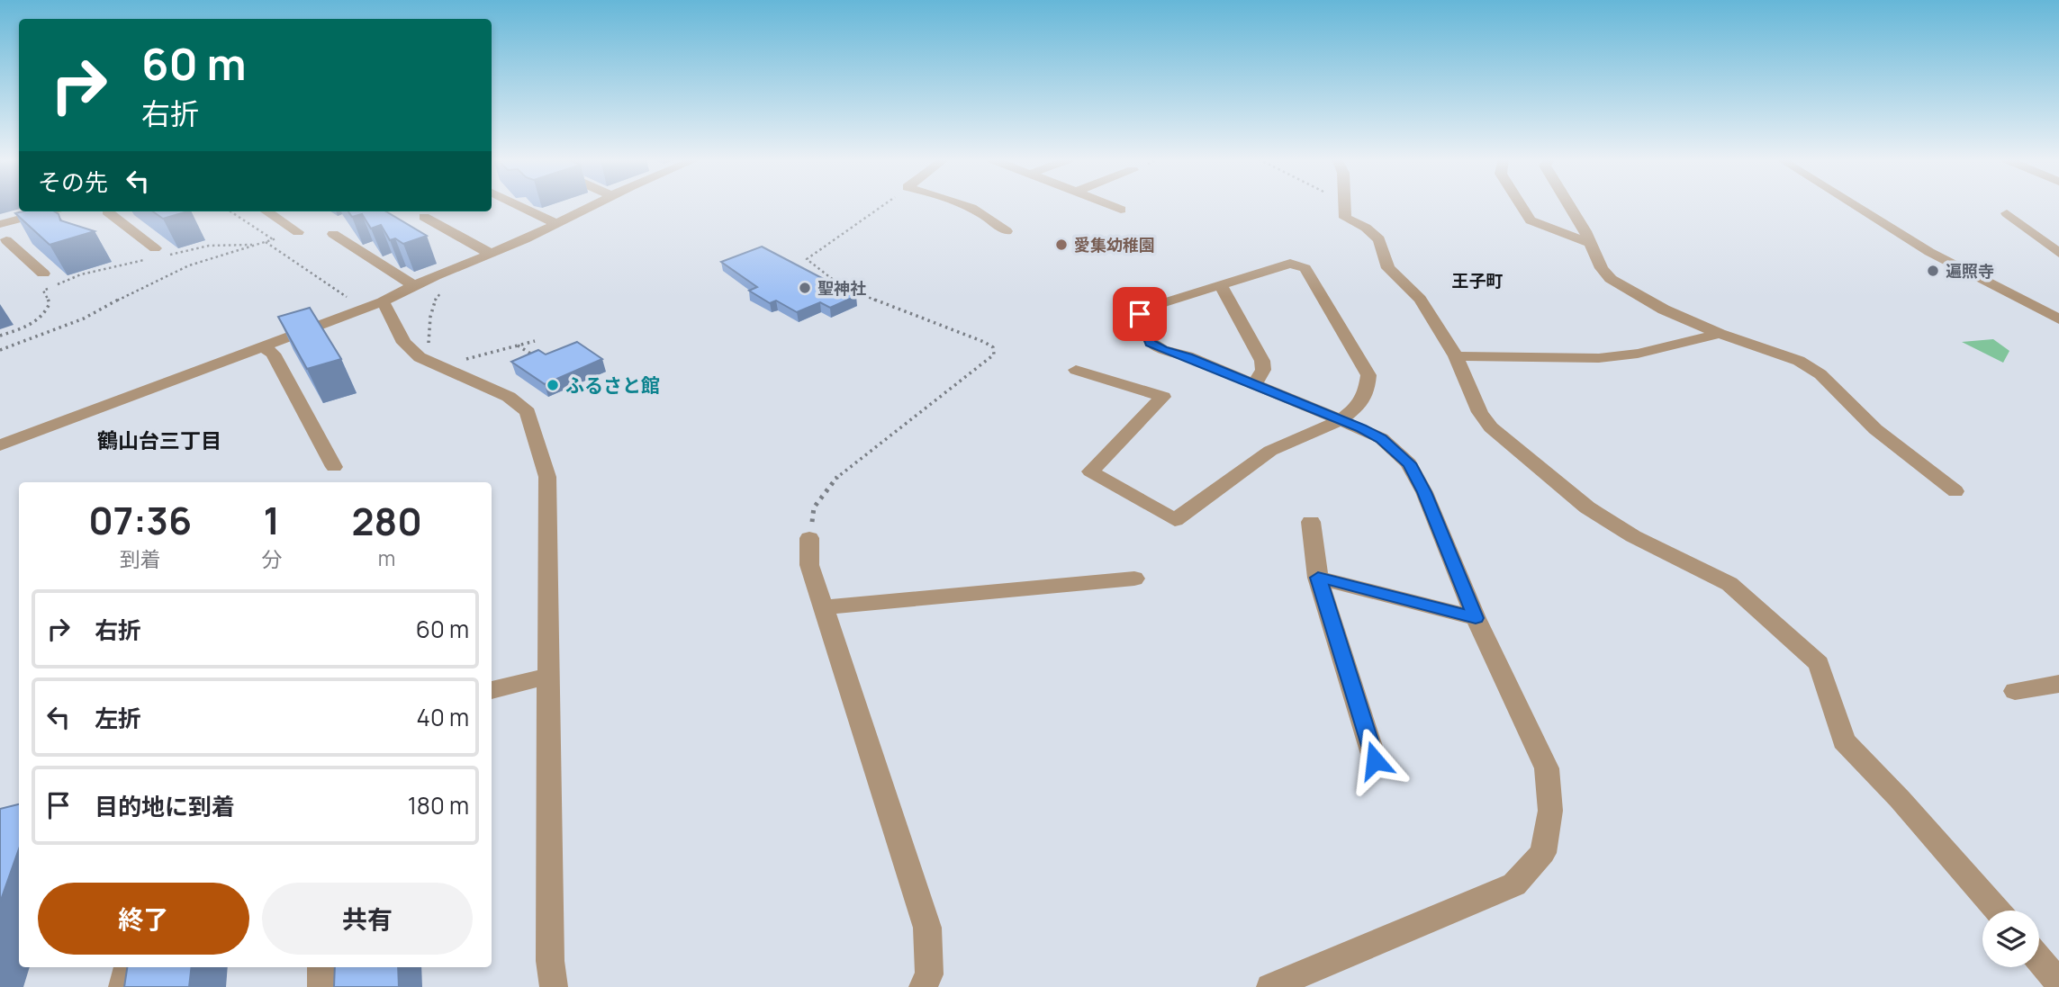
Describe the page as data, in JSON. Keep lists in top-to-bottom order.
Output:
{
  "districts": ["王子町", "鶴山台三丁目"],
  "places": [
    "愛集幼稚園",
    "遍照寺",
    "聖神社",
    "ふるさと館"
  ],
  "page": {
    "turn": ["60 m", "右折"],
    "then": "その先",
    "eta": [
      "07:36",
      "到着",
      "1",
      "分",
      "280",
      "m"
    ],
    "list": [
      {
        "name": "右折",
        "value": "60 m"
      },
      {
        "name": "左折",
        "value": "40 m"
      },
      {
        "name": "目的地に到着",
        "value": "180 m"
      }
    ],
    "buttons": ["終了", "共有"]
  }
}
